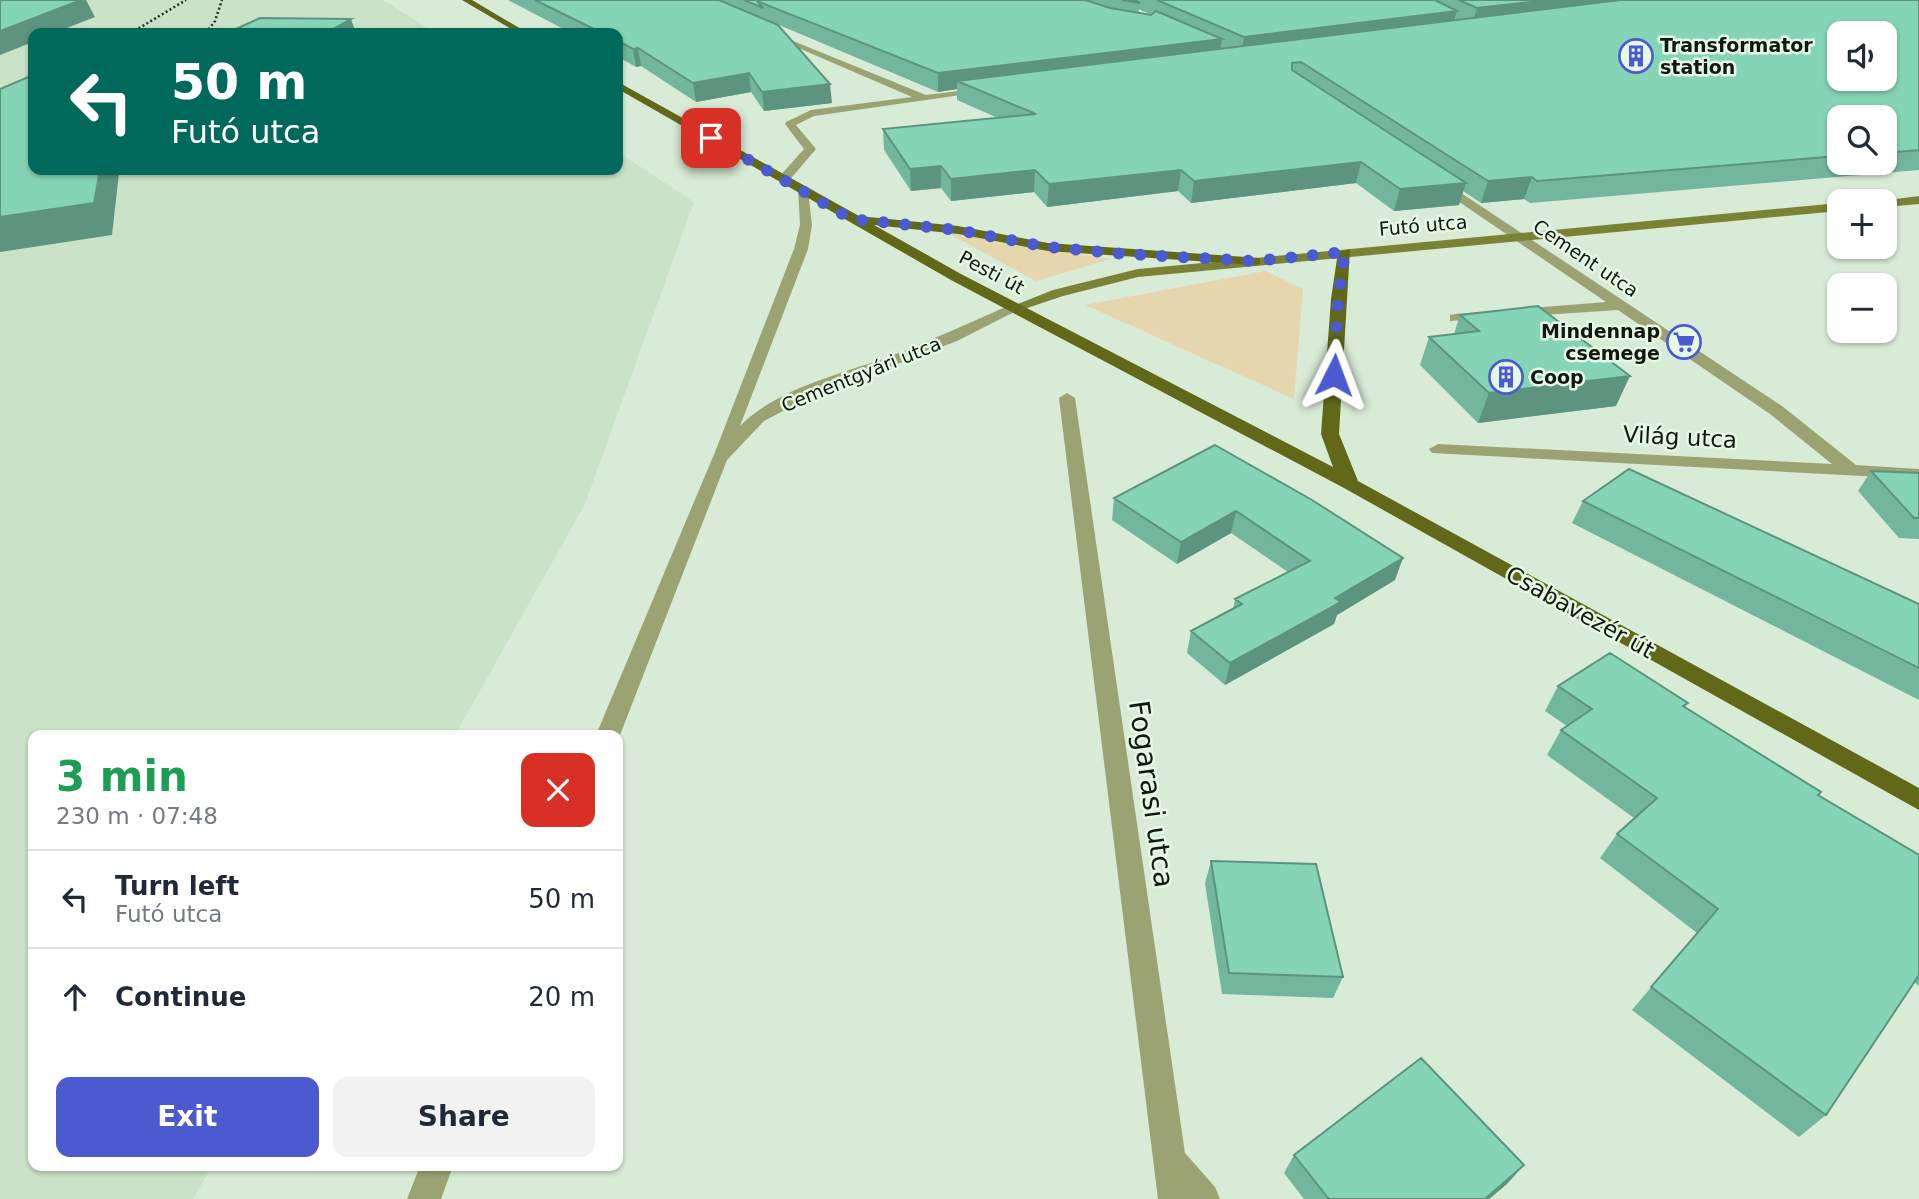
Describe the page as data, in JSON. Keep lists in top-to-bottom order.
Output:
{
  "streets": {
    "main road": ["Futó utca", "Pesti út", "Csabavezér út"],
    "street": [
      "Cement utca",
      "Cementgyári utca",
      "Világ utca",
      "Fogarasi utca"
    ]
  },
  "crossings": [
    ["Futó utca", "Cement utca"],
    ["Futó utca", "Pesti út"],
    ["Futó utca", "Cementgyári utca"],
    ["Cement utca", "Világ utca"],
    ["Pesti út", "Cementgyári utca"],
    ["Pesti út", "Csabavezér út"]
  ],
  "places": {
    "building": ["Transformator station", "Coop"],
    "supermarket": ["Mindennap csemege"]
  },
  "page": {
    "map_buttons": ["+", "−"],
    "turn": ["50 m", "Futó utca"],
    "heading": ["3 min", "230 m · 07:48"],
    "list": [
      {
        "name": "Turn left",
        "note": "Futó utca",
        "value": "50 m"
      },
      {
        "name": "Continue",
        "value": "20 m"
      }
    ],
    "buttons": ["Exit", "Share"]
  }
}
